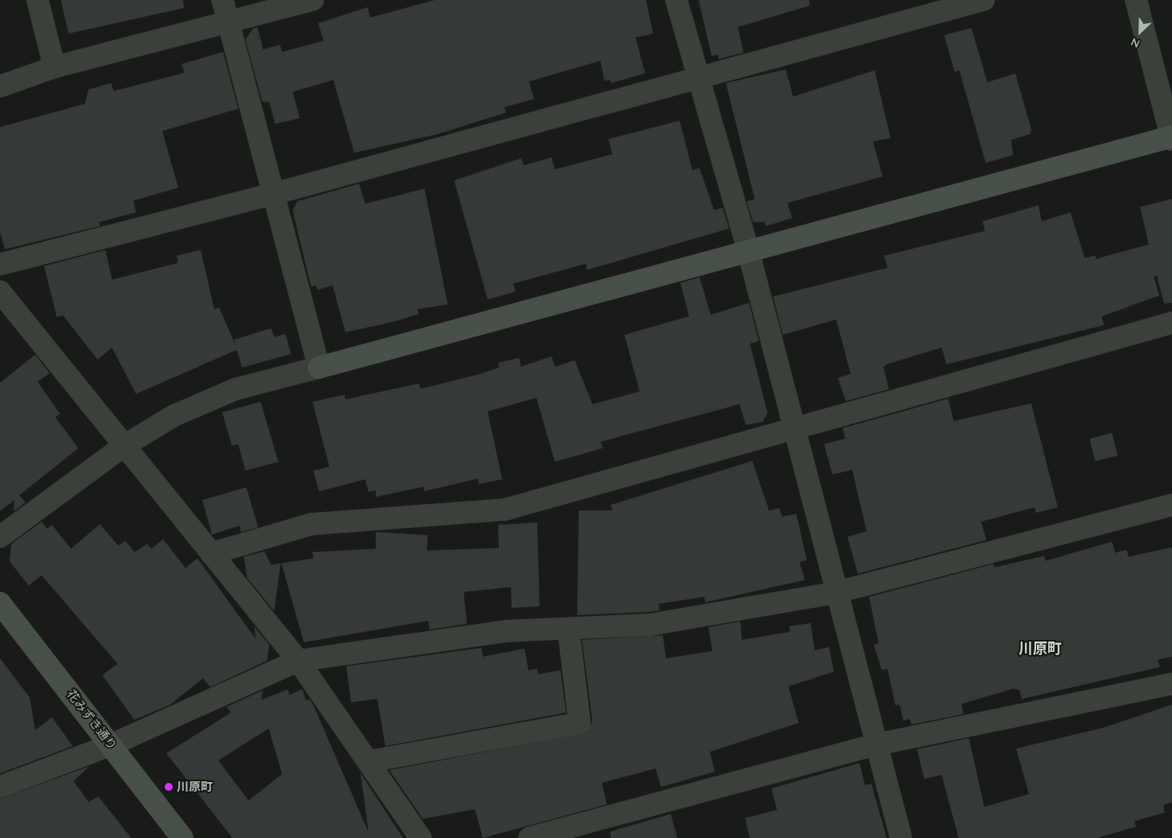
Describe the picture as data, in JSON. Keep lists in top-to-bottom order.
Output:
{
  "streets": {
    "street": ["花みずき通り"]
  },
  "districts": ["川原町"],
  "places": ["川原町"],
  "north": "bottom left"
}
